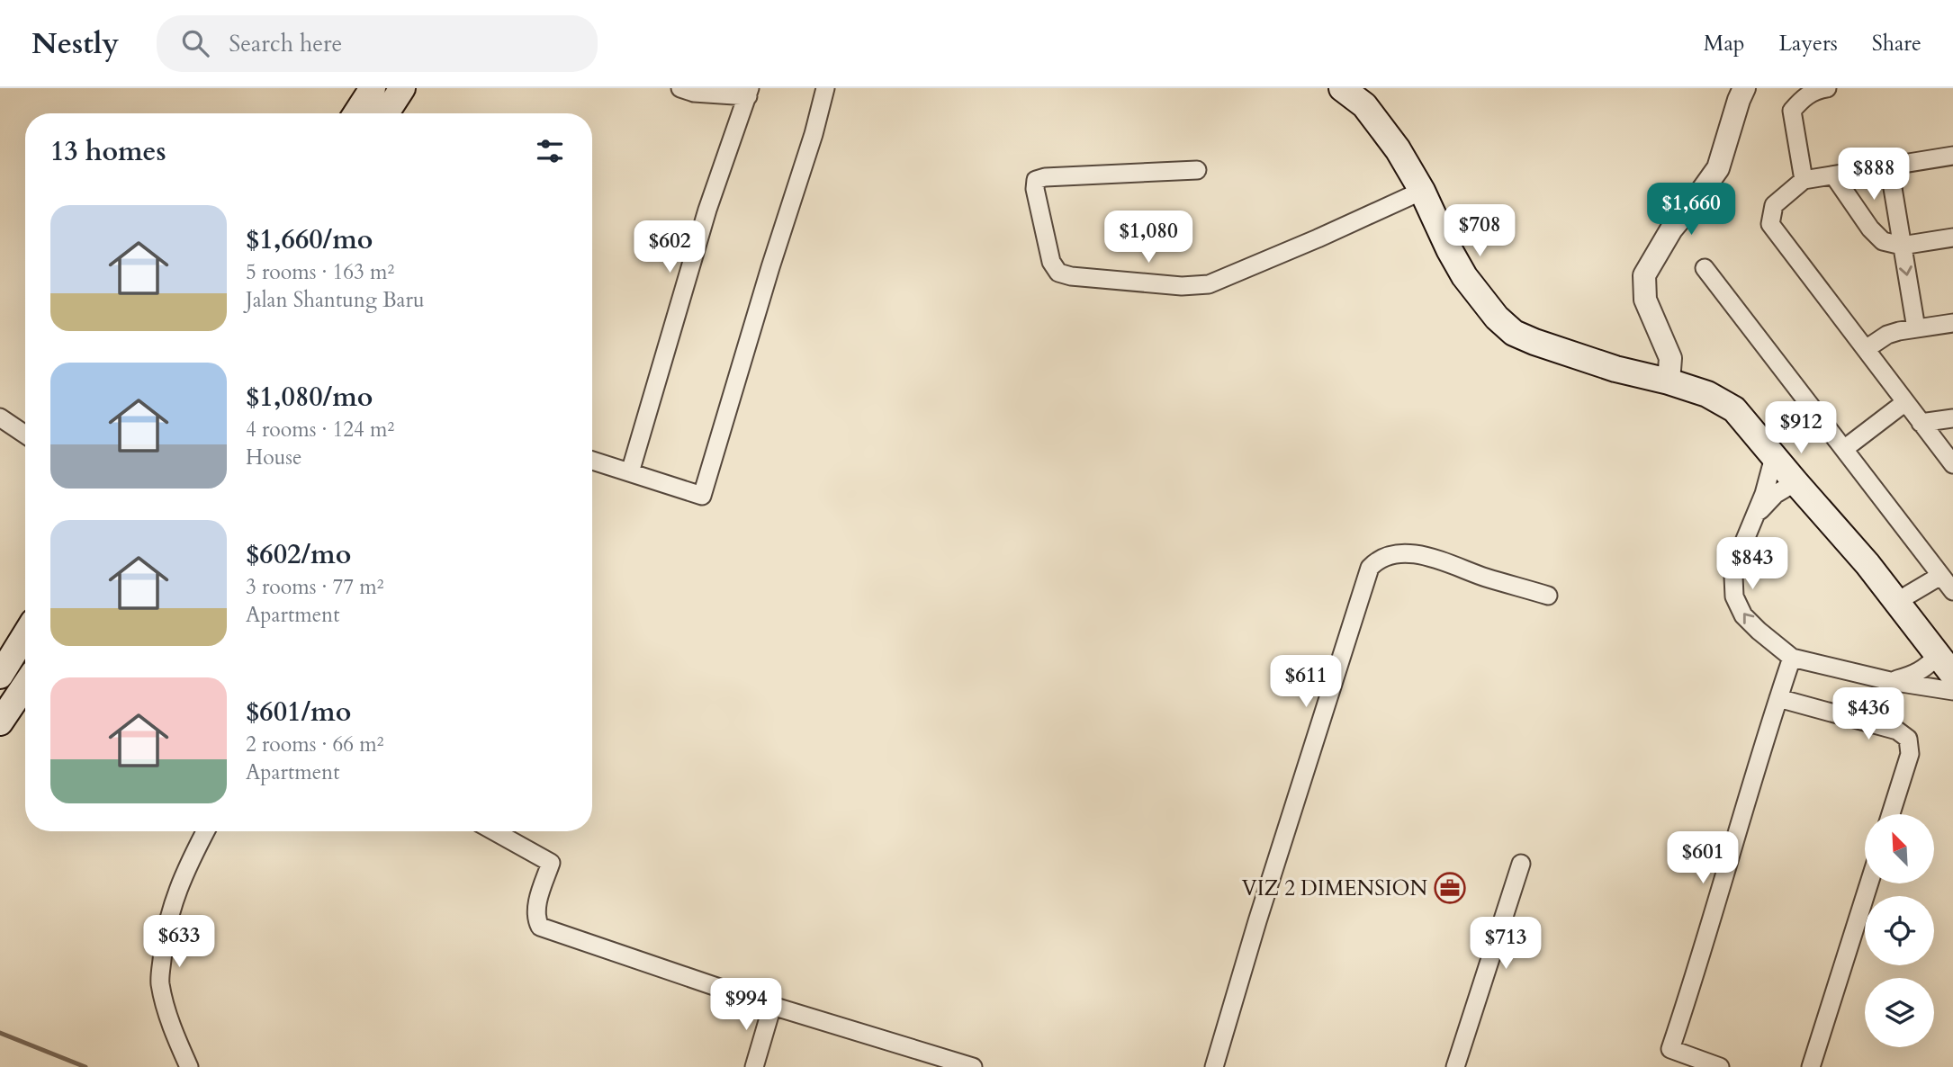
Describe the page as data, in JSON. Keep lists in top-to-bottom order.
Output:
{
  "places": {
    "office": ["VIZ 2 DIMENSION"]
  },
  "north": "top left",
  "page": {
    "header": "Nestly",
    "search": "Search here",
    "nav": ["Map", "Layers", "Share"],
    "heading": "13 homes",
    "price": [
      "$888",
      "$1,660",
      "$708",
      "$1,080",
      "$602",
      "$912",
      "$843",
      "$611",
      "$436",
      "$601",
      "$633",
      "$713",
      "$994"
    ],
    "list": [
      {
        "name": "$1,660/mo",
        "note": "5 rooms · 163 m² · Jalan Shantung Baru"
      },
      {
        "name": "$1,080/mo",
        "note": "4 rooms · 124 m² · House"
      },
      {
        "name": "$602/mo",
        "note": "3 rooms · 77 m² · Apartment"
      },
      {
        "name": "$601/mo",
        "note": "2 rooms · 66 m² · Apartment"
      }
    ]
  }
}
